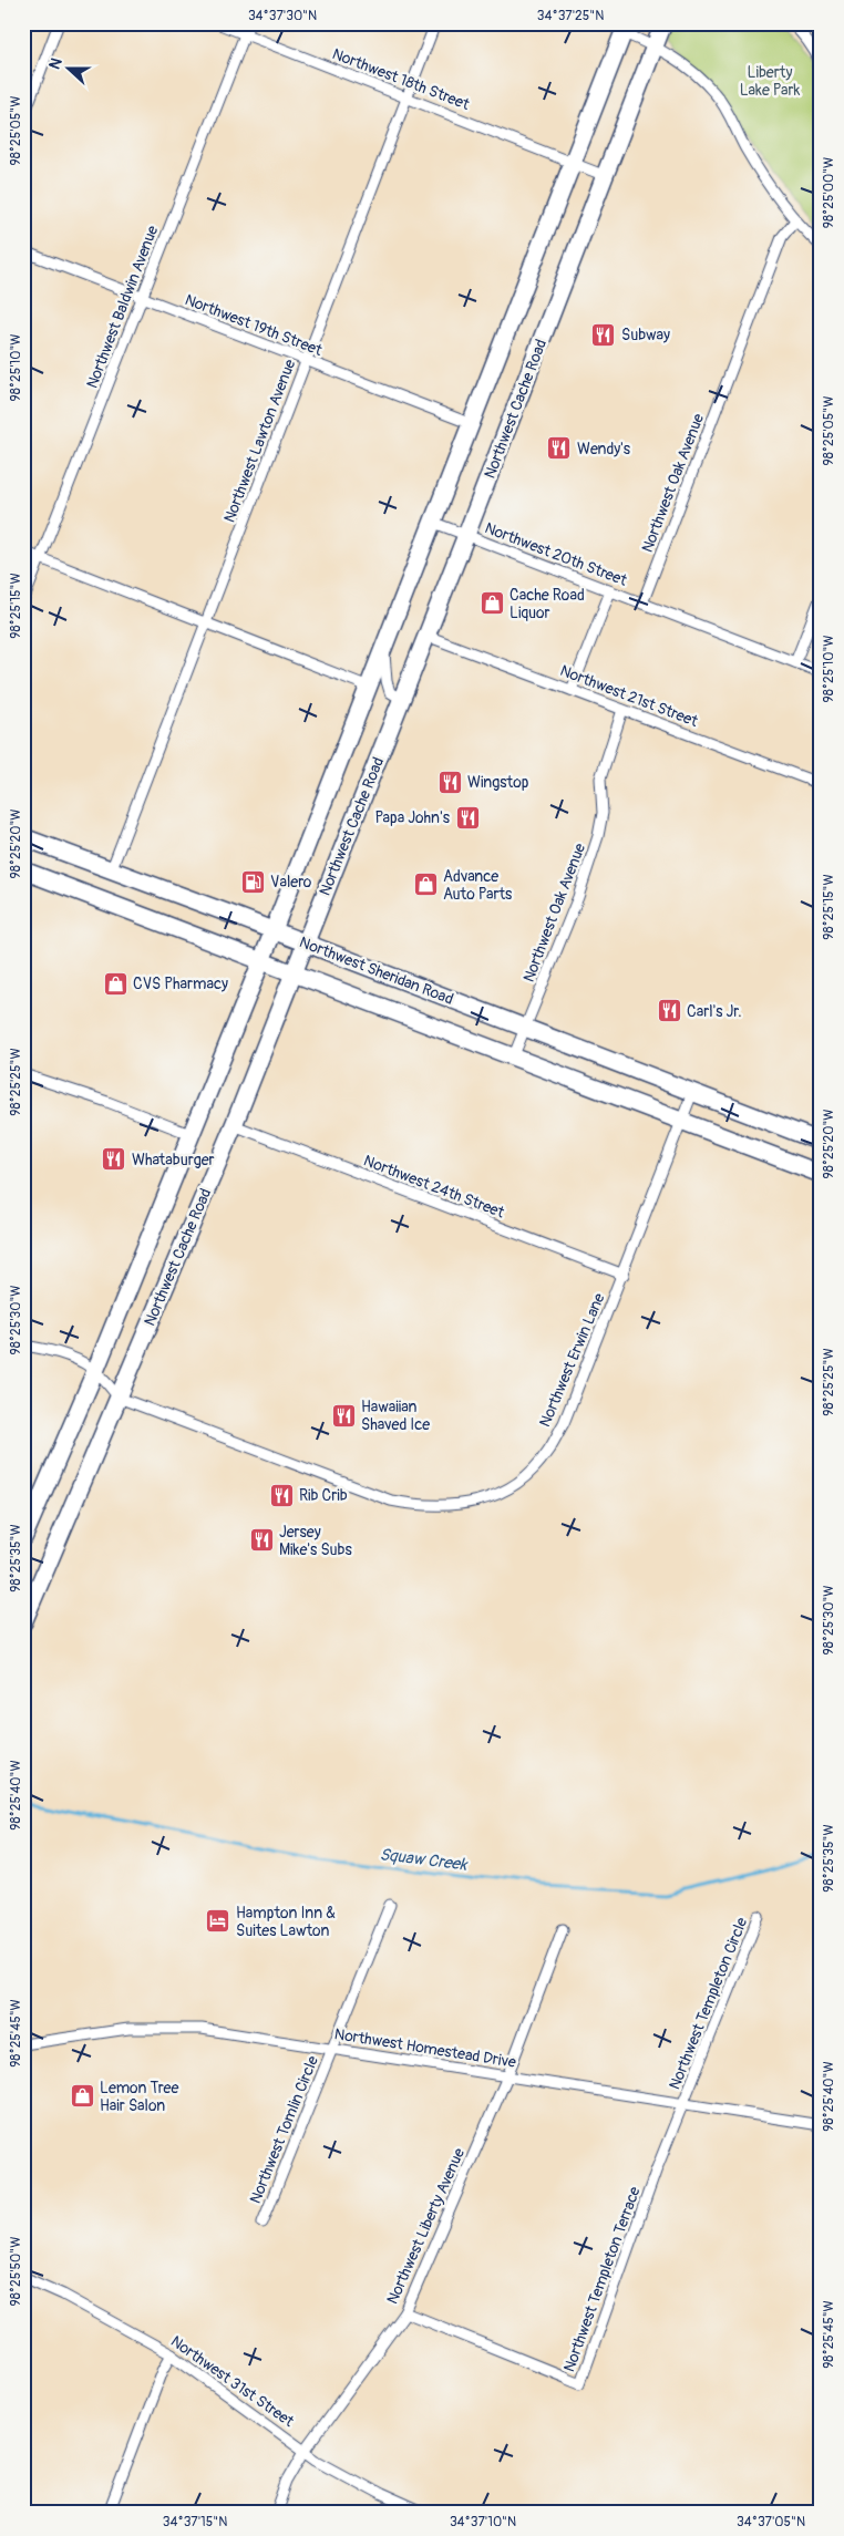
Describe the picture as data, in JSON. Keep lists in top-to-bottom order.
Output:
{
  "streets": {
    "main road": ["Northwest Cache Road", "Northwest Sheridan Road"],
    "street": [
      "Northwest 18th Street",
      "Northwest Baldwin Avenue",
      "Northwest 19th Street",
      "Northwest Lawton Avenue",
      "Northwest Oak Avenue",
      "Northwest 20th Street",
      "Northwest 21st Street",
      "Northwest 24th Street",
      "Northwest Erwin Lane",
      "Northwest Templeton Circle",
      "Northwest Homestead Drive",
      "Northwest Tomlin Circle",
      "Northwest Liberty Avenue",
      "Northwest Templeton Terrace",
      "Northwest 31st Street"
    ]
  },
  "crossings": [
    ["Northwest 18th Street", "Northwest Baldwin Avenue"],
    ["Northwest 18th Street", "Northwest Cache Road"],
    ["Northwest 18th Street", "Northwest Lawton Avenue"],
    ["Northwest Baldwin Avenue", "Northwest 19th Street"],
    ["Northwest 19th Street", "Northwest Cache Road"],
    ["Northwest 19th Street", "Northwest Lawton Avenue"],
    ["Northwest Cache Road", "Northwest 20th Street"],
    ["Northwest Cache Road", "Northwest 21st Street"],
    ["Northwest Cache Road", "Northwest Sheridan Road"],
    ["Northwest Cache Road", "Northwest 24th Street"],
    ["Northwest Cache Road", "Northwest Erwin Lane"],
    ["Northwest Lawton Avenue", "Northwest Sheridan Road"],
    ["Northwest Oak Avenue", "Northwest 20th Street"],
    ["Northwest Oak Avenue", "Northwest 21st Street"],
    ["Northwest Oak Avenue", "Northwest Sheridan Road"],
    ["Northwest Sheridan Road", "Northwest Erwin Lane"],
    ["Northwest 24th Street", "Northwest Erwin Lane"],
    ["Northwest Templeton Circle", "Northwest Homestead Drive"],
    ["Northwest Templeton Circle", "Northwest Templeton Terrace"],
    ["Northwest Homestead Drive", "Northwest Tomlin Circle"],
    ["Northwest Homestead Drive", "Northwest Liberty Avenue"],
    ["Northwest Homestead Drive", "Northwest Templeton Terrace"],
    ["Northwest Liberty Avenue", "Northwest Templeton Terrace"],
    ["Northwest Liberty Avenue", "Northwest 31st Street"]
  ],
  "water": ["Squaw Creek"],
  "parks": ["Liberty Lake Park"],
  "places": {
    "restaurant": [
      "Subway",
      "Wendy's",
      "Wingstop",
      "Papa John's",
      "Carl's Jr.",
      "Whataburger",
      "Hawaiian Shaved Ice",
      "Rib Crib",
      "Jersey Mike's Subs"
    ],
    "shop": [
      "Cache Road Liquor",
      "Advance Auto Parts",
      "CVS Pharmacy",
      "Lemon Tree Hair Salon"
    ],
    "fuel station": ["Valero"],
    "hotel": ["Hampton Inn & Suites Lawton"]
  },
  "north": "left",
  "coordinates": [
    "34°37'30\"N",
    "34°37'25\"N",
    "98°25'05\"W",
    "98°25'00\"W",
    "98°25'10\"W",
    "98°25'15\"W",
    "98°25'20\"W",
    "98°25'25\"W",
    "98°25'30\"W",
    "98°25'35\"W",
    "98°25'40\"W",
    "98°25'45\"W",
    "98°25'50\"W",
    "34°37'15\"N",
    "34°37'10\"N",
    "34°37'05\"N"
  ]
}
